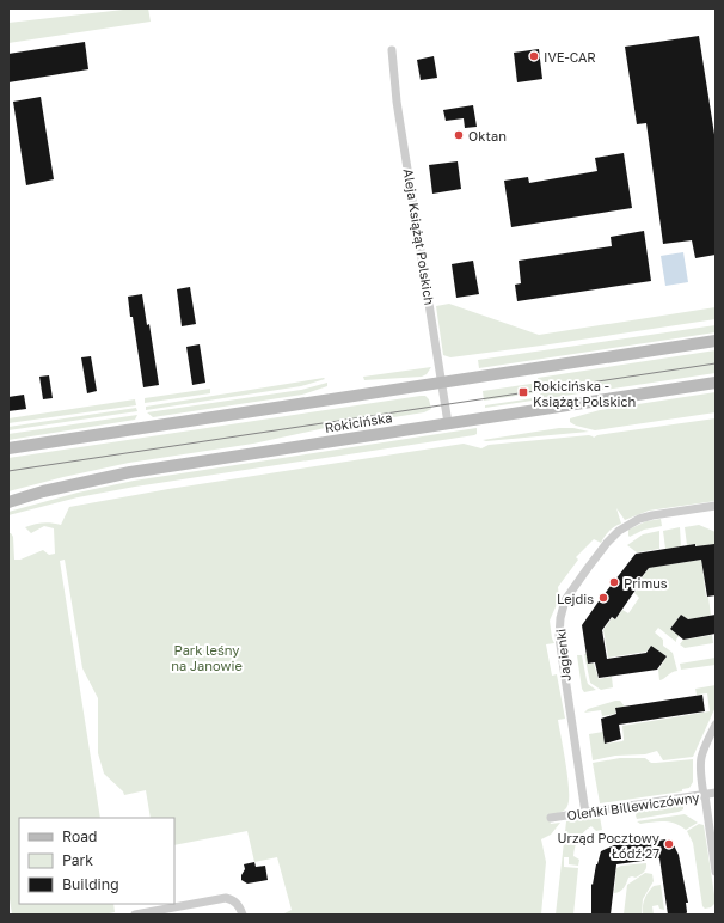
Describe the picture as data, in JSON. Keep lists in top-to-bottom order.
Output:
{
  "streets": {
    "main road": ["Rokicińska"],
    "street": ["Aleja Książąt Polskich", "Jagienki", "Oleńki Billewiczówny"]
  },
  "crossings": [
    ["Aleja Książąt Polskich", "Rokicińska"],
    ["Jagienki", "Oleńki Billewiczówny"]
  ],
  "parks": ["Park leśny na Janowie"],
  "places": {
    "other": [
      "IVE-CAR",
      "Oktan",
      "Primus",
      "Lejdis",
      "Urząd Pocztowy Łódź 27"
    ],
    "transit": ["Rokicińska - Książąt Polskich"]
  },
  "legend": ["Road", "Park", "Building"]
}
